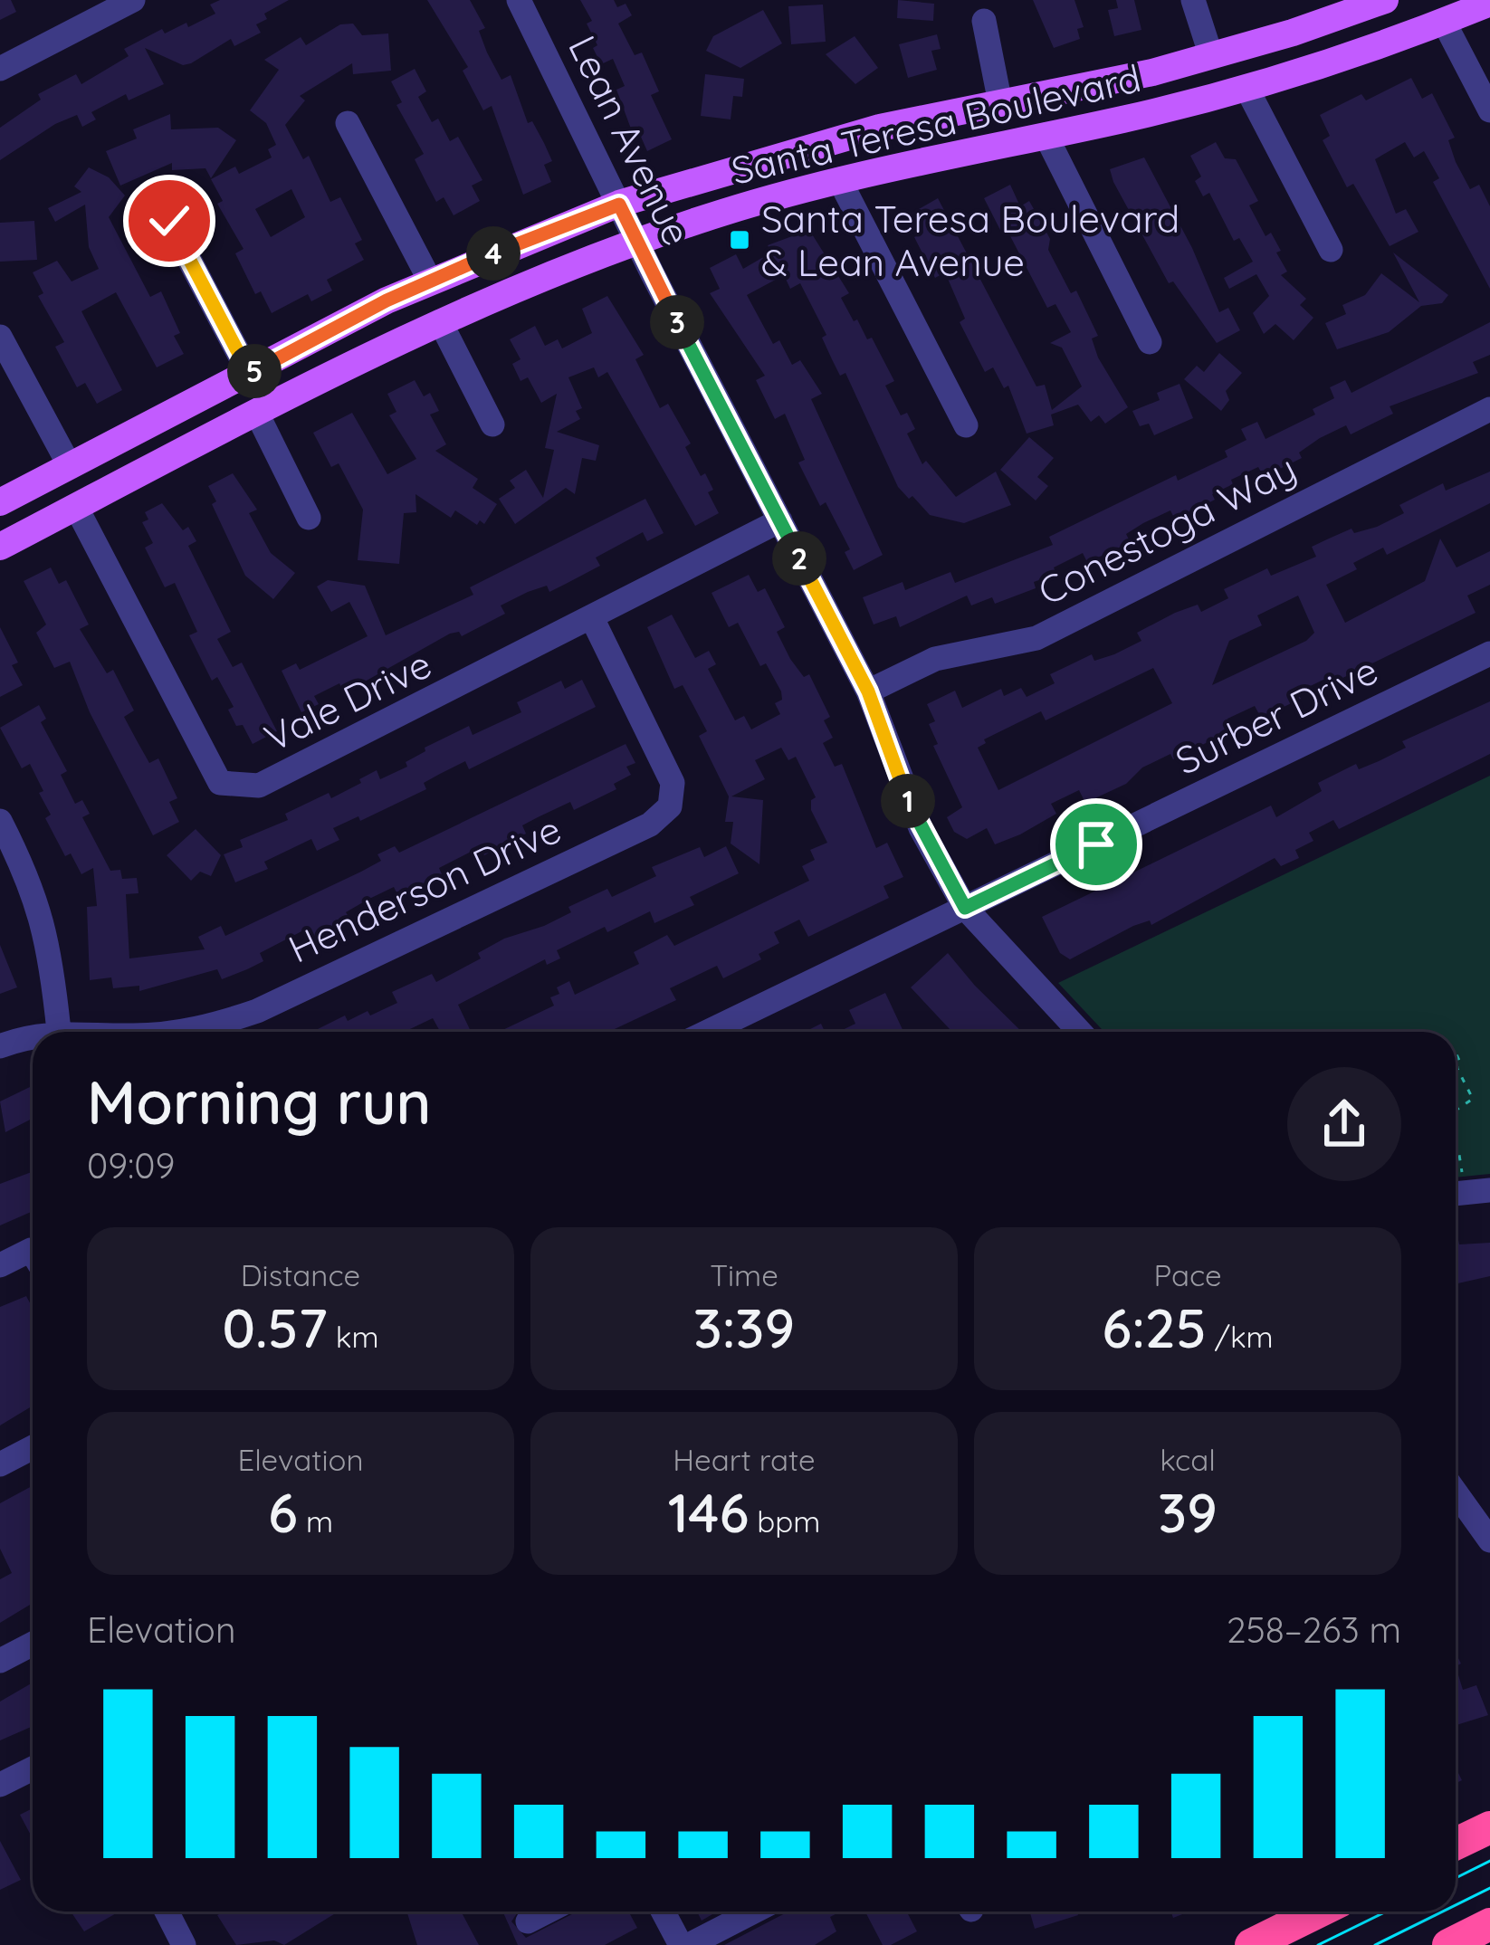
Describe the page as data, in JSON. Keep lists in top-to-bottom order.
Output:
{
  "streets": {
    "main road": ["Santa Teresa Boulevard"],
    "street": [
      "Lean Avenue",
      "Conestoga Way",
      "Vale Drive",
      "Surber Drive",
      "Henderson Drive"
    ]
  },
  "crossings": [
    ["Santa Teresa Boulevard", "Lean Avenue"],
    ["Santa Teresa Boulevard", "Vale Drive"],
    ["Lean Avenue", "Conestoga Way"],
    ["Lean Avenue", "Vale Drive"],
    ["Lean Avenue", "Surber Drive"],
    ["Vale Drive", "Henderson Drive"]
  ],
  "places": {
    "transit": ["Santa Teresa Boulevard & Lean Avenue"]
  },
  "page": {
    "pins": [
      "4",
      "3",
      "5",
      "2",
      "1"
    ],
    "heading": ["Morning run", "09:09"],
    "stats": [
      ["Distance", "0.57 km"],
      ["Time", "3:39"],
      ["Pace", "6:25 /km"],
      ["Elevation", "6 m"],
      ["Heart rate", "146 bpm"],
      ["kcal", "39"]
    ],
    "chart": ["Elevation", "258–263 m"]
  }
}
